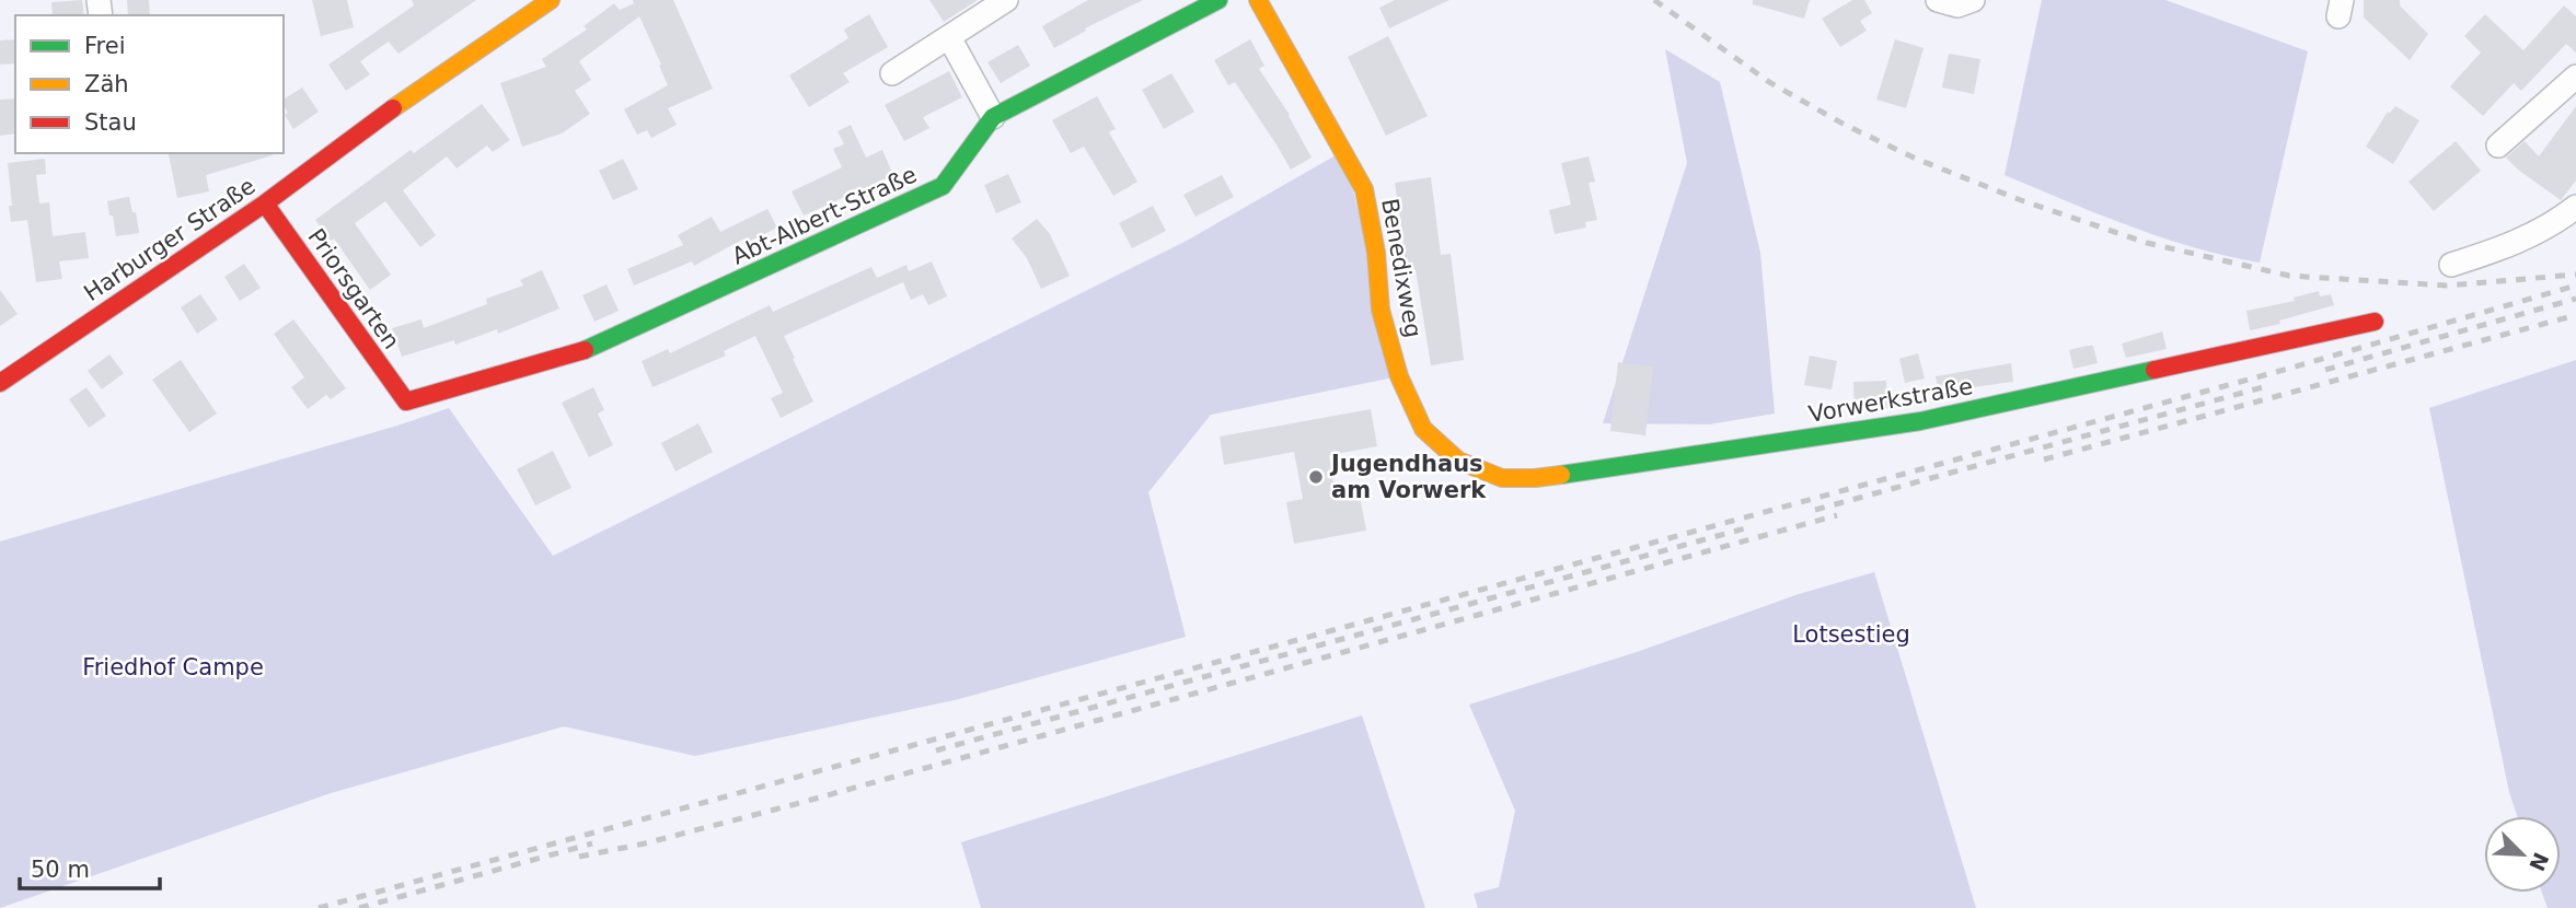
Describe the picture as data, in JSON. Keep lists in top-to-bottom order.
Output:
{
  "streets": {
    "street": [
      "Abt-Albert-Straße",
      "Harburger Straße",
      "Benedixweg",
      "Priorsgarten",
      "Vorwerkstraße"
    ]
  },
  "crossings": [
    ["Abt-Albert-Straße", "Priorsgarten"],
    ["Harburger Straße", "Priorsgarten"],
    ["Benedixweg", "Vorwerkstraße"]
  ],
  "parks": ["Lotsestieg", "Friedhof Campe"],
  "places": ["Jugendhaus am Vorwerk"],
  "legend": ["Frei", "Zäh", "Stau"],
  "scale_bar": "50 m",
  "north": "bottom right"
}
